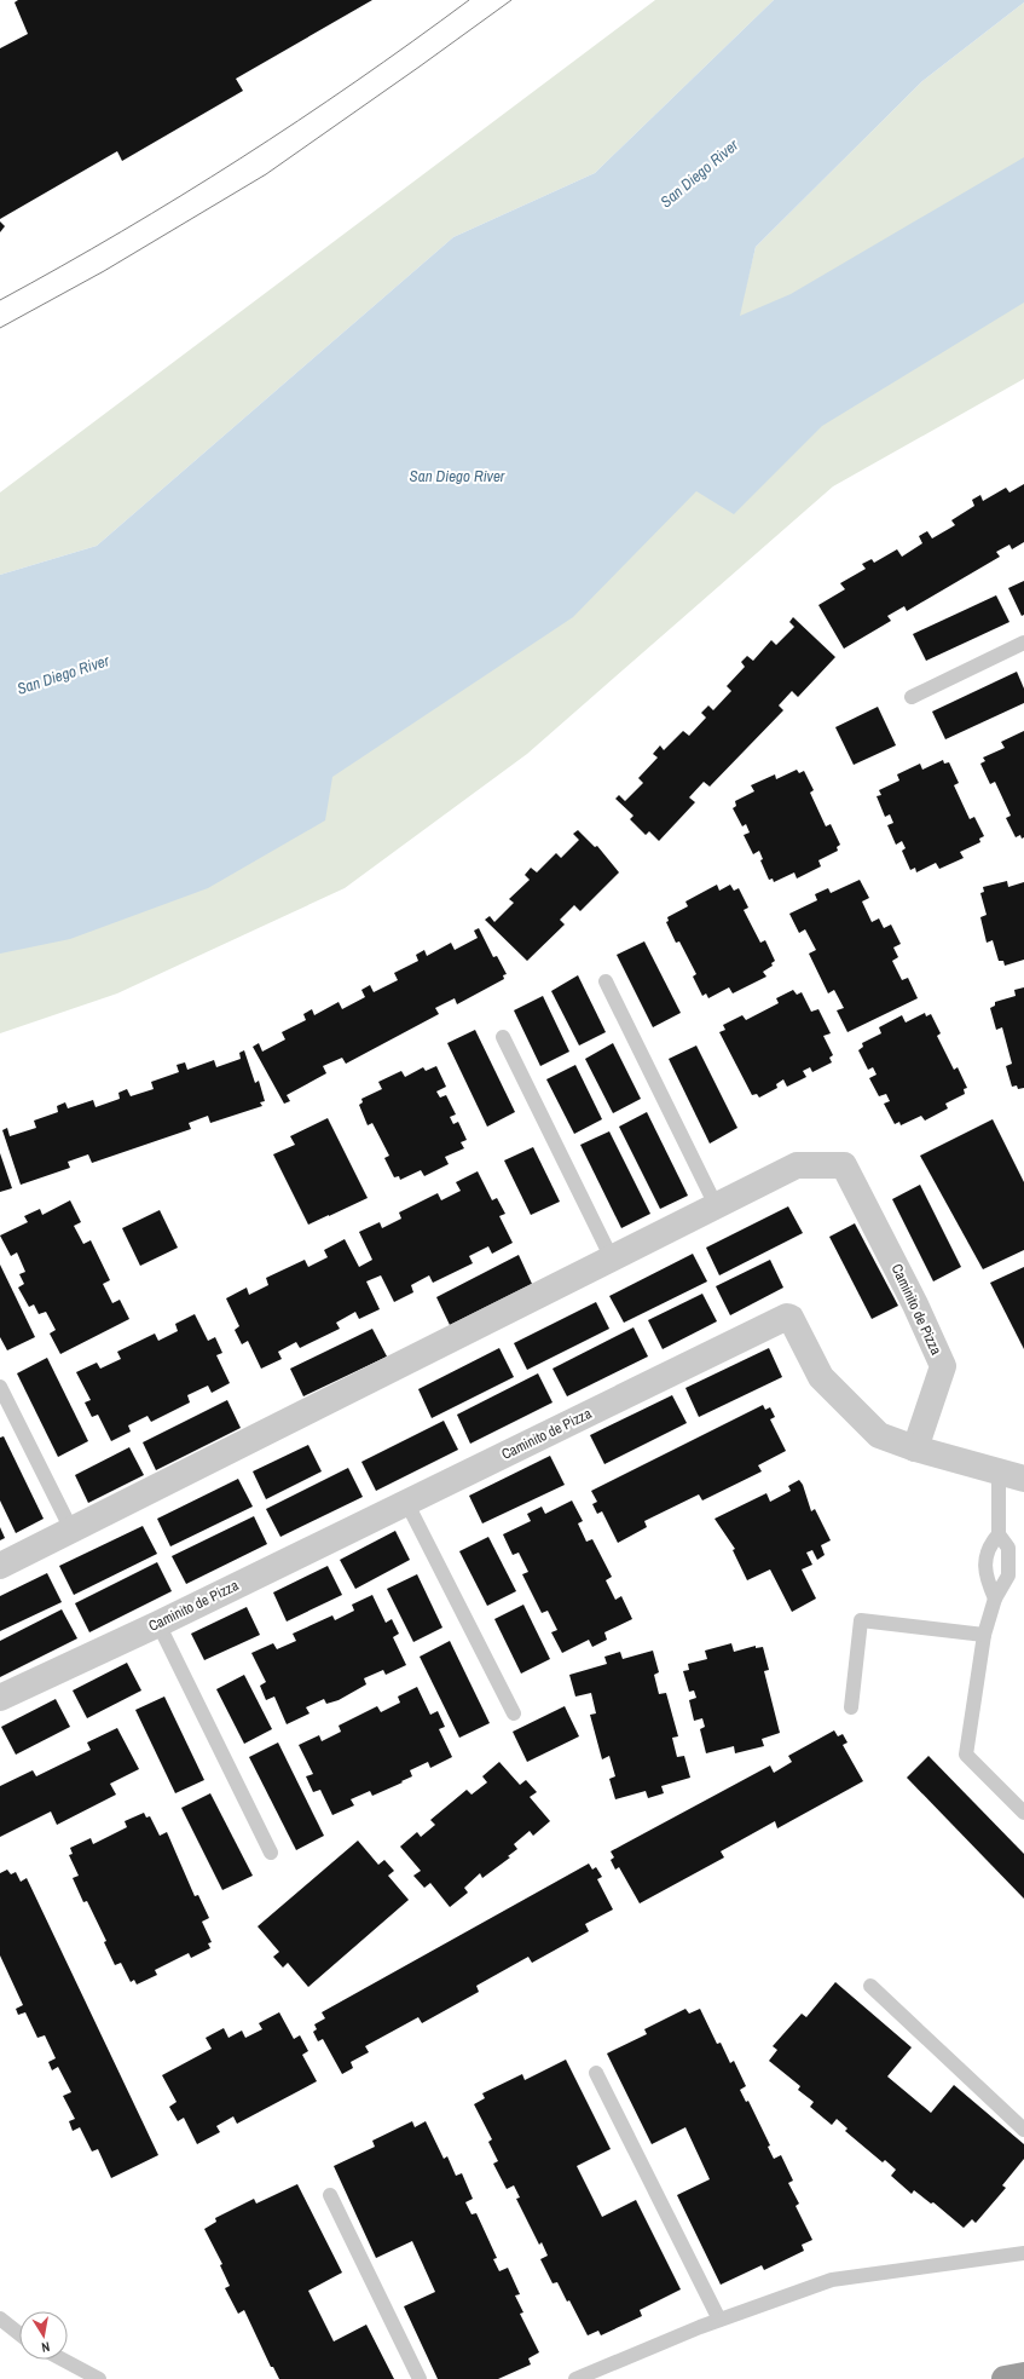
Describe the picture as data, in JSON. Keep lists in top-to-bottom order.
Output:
{
  "streets": {
    "street": ["Caminito de Pizza"]
  },
  "water": ["San Diego River"],
  "north": "bottom"
}
